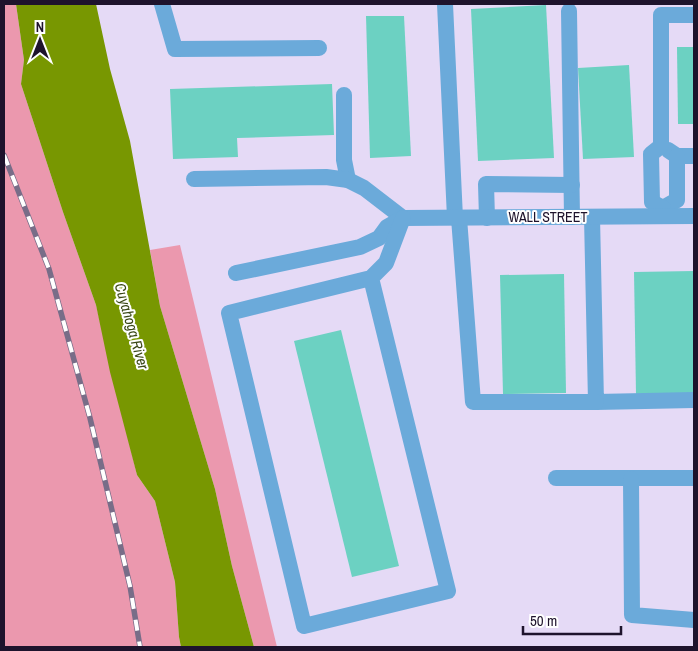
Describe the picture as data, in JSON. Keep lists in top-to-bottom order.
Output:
{
  "streets": {
    "street": ["WALL STREET"]
  },
  "water": ["Cuyahoga River"],
  "scale_bar": "50 m",
  "north": "top"
}
